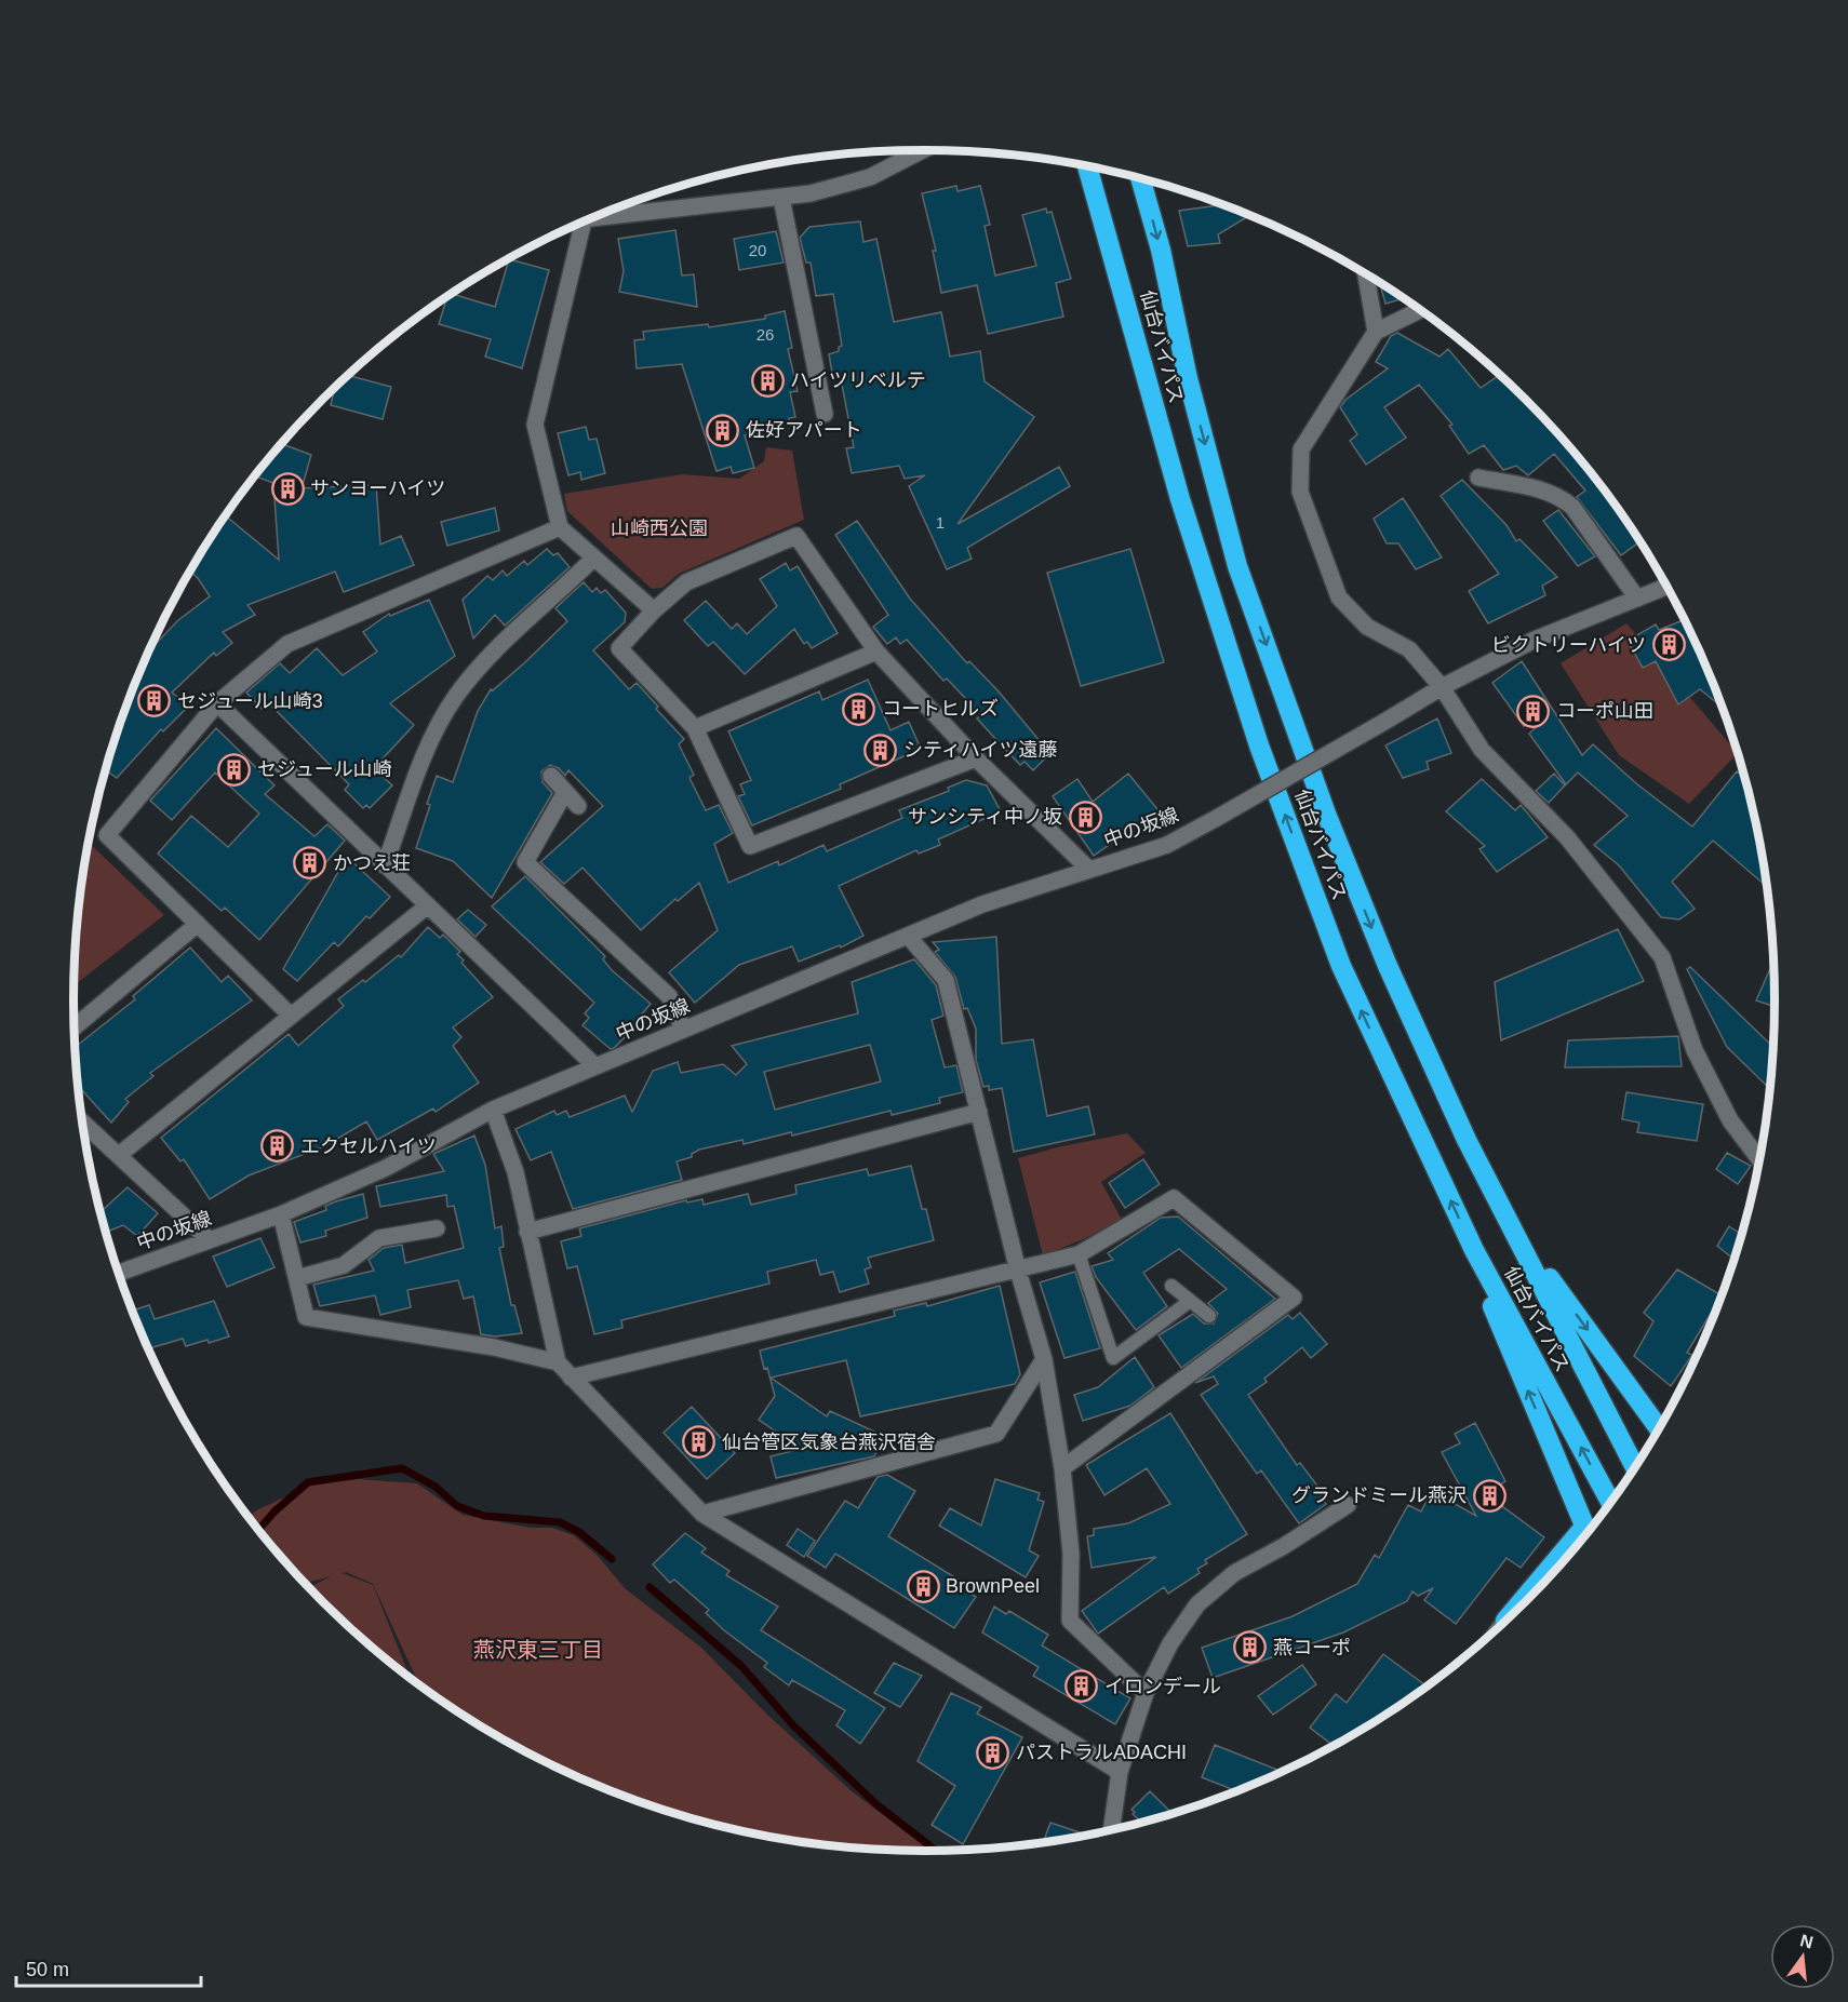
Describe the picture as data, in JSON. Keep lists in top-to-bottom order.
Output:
{
  "streets": {
    "highway": ["仙台バイパス"],
    "street": ["中の坂線"]
  },
  "districts": ["燕沢東三丁目"],
  "parks": ["山崎西公園"],
  "places": {
    "building": [
      "ハイツリベルテ",
      "佐好アパート",
      "サンヨーハイツ",
      "ビクトリーハイツ",
      "セジュール山崎3",
      "コートヒルズ",
      "コーポ山田",
      "シティハイツ遠藤",
      "セジュール山崎",
      "サンシティ中ノ坂",
      "かつえ荘",
      "エクセルハイツ",
      "仙台管区気象台燕沢宿舎",
      "グランドミール燕沢",
      "BrownPeel",
      "燕コーポ",
      "イロンデール",
      "パストラルADACHI"
    ]
  },
  "house_numbers": ["20", "26", "1"],
  "scale_bar": "50 m",
  "north": "top"
}
